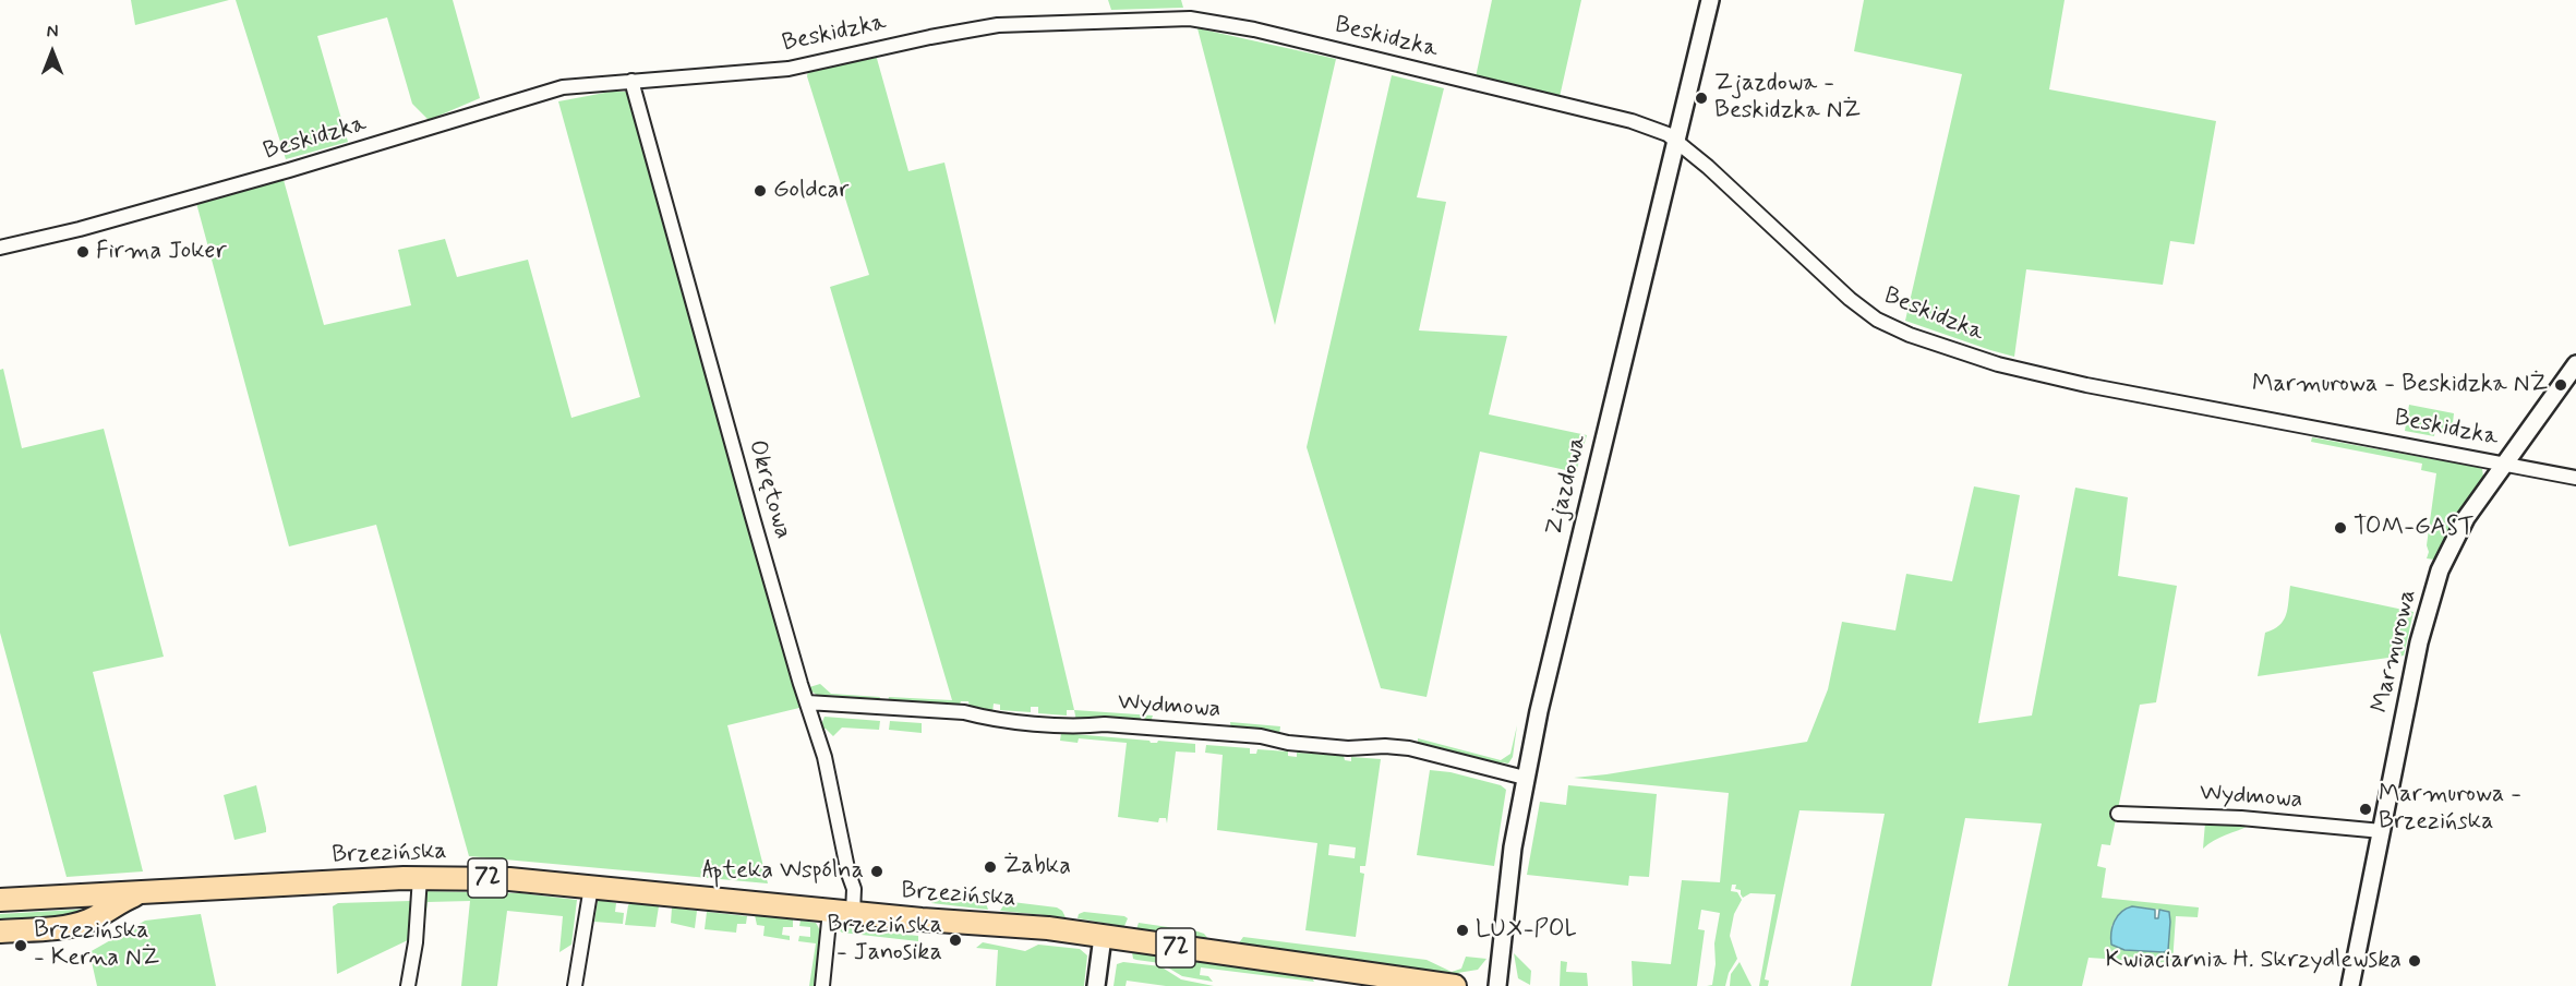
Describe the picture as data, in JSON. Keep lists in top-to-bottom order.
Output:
{
  "streets": {
    "main road": ["Brzezińska", "72"],
    "street": [
      "Beskidzka",
      "Zjazdowa",
      "Okrętowa",
      "Marmurowa",
      "Wydmowa"
    ]
  },
  "crossings": [
    ["Beskidzka", "Zjazdowa"],
    ["Beskidzka", "Okrętowa"],
    ["Beskidzka", "Marmurowa"],
    ["Zjazdowa", "Wydmowa"],
    ["Okrętowa", "Wydmowa"],
    ["Okrętowa", "Brzezińska"],
    ["Marmurowa", "Wydmowa"]
  ],
  "places": [
    "Zjazdowa - Beskidzka NŻ",
    "Goldcar",
    "Firma Joker",
    "Marmurowa - Beskidzka NŻ",
    "TOM-GAST",
    "Marmurowa - Brzezińska",
    "Żabka",
    "Apteka Wspólna",
    "LUX-POL",
    "Brzezińska - Janosika",
    "Brzezińska - Kerna NŻ",
    "Kwiaciarnia H. Skrzydlewska"
  ],
  "north": "top"
}
